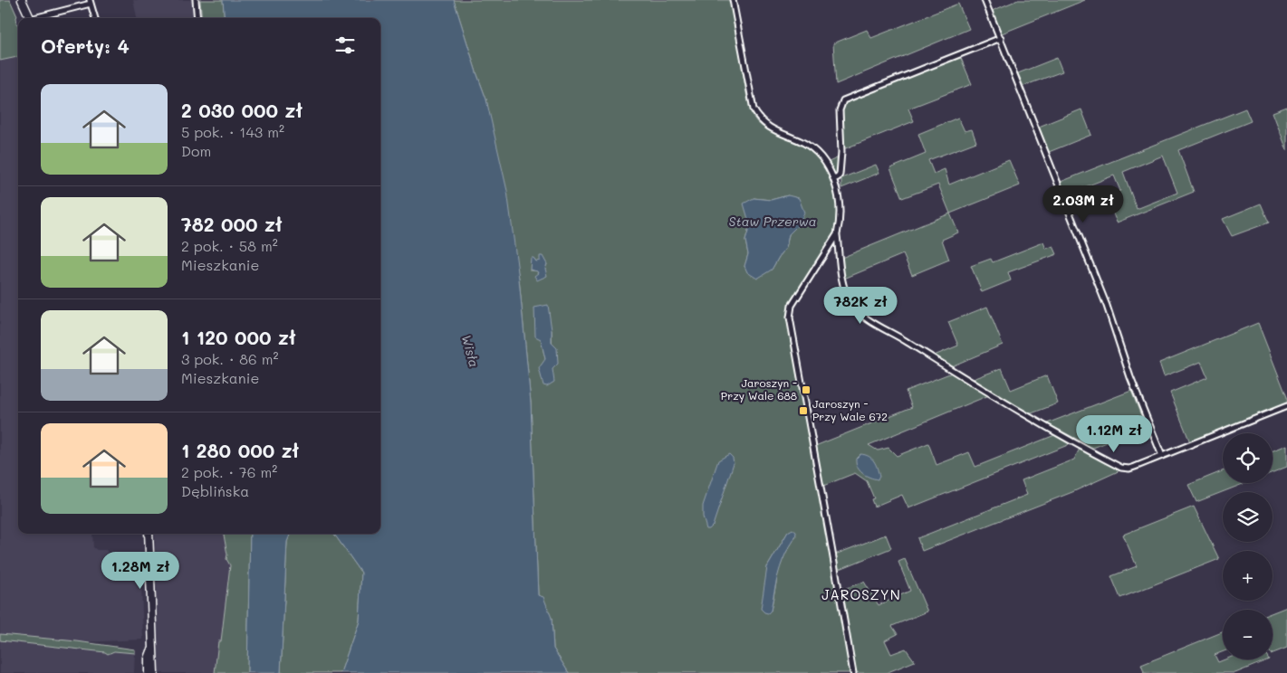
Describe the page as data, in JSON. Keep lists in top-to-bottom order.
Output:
{
  "districts": ["JAROSZYN"],
  "water": ["Staw Przerwa", "Wisła"],
  "places": {
    "transit": ["Jaroszyn - Przy Wale 688", "Jaroszyn - Przy Wale 672"]
  },
  "page": {
    "heading": "Oferty: 4",
    "list": [
      {
        "name": "2 030 000 zł",
        "note": "5 pok. · 143 m² · Dom"
      },
      {
        "name": "782 000 zł",
        "note": "2 pok. · 58 m² · Mieszkanie"
      },
      {
        "name": "1 120 000 zł",
        "note": "3 pok. · 86 m² · Mieszkanie"
      },
      {
        "name": "1 280 000 zł",
        "note": "2 pok. · 76 m² · Dęblińska"
      }
    ],
    "price": [
      "2.03M zł",
      "782K zł",
      "1.12M zł",
      "1.28M zł"
    ],
    "map_buttons": ["+", "−"]
  }
}
